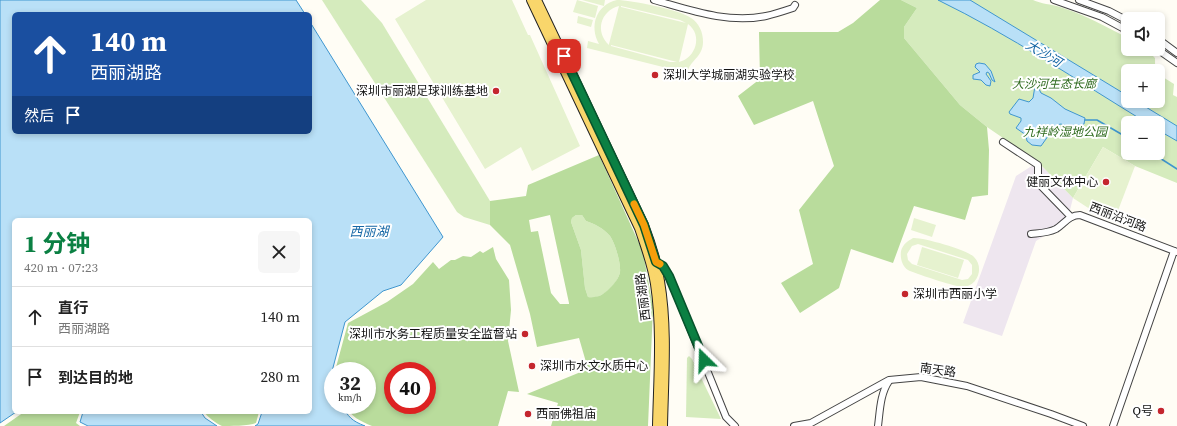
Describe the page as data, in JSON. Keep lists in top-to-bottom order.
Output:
{
  "streets": {
    "main road": ["西丽湖路"],
    "street": ["西丽沿河路", "南天路"]
  },
  "water": ["大沙河", "西丽湖"],
  "parks": ["大沙河生态长廊", "九祥岭湿地公园"],
  "places": [
    "深圳大学城丽湖实验学校",
    "深圳市丽湖足球训练基地",
    "健丽文体中心",
    "深圳市西丽小学",
    "深圳市水务工程质量安全监督站",
    "深圳市水文水质中心",
    "Q号",
    "西丽佛祖庙"
  ],
  "page": {
    "map_buttons": ["+", "−"],
    "turn": ["140 m", "西丽湖路"],
    "then": "然后",
    "heading": ["1 分钟", "420 m · 07:23"],
    "list": [
      {
        "name": "直行",
        "note": "西丽湖路",
        "value": "140 m"
      },
      {
        "name": "到达目的地",
        "value": "280 m"
      }
    ],
    "speed": "32 km/h",
    "limit": "40"
  }
}
